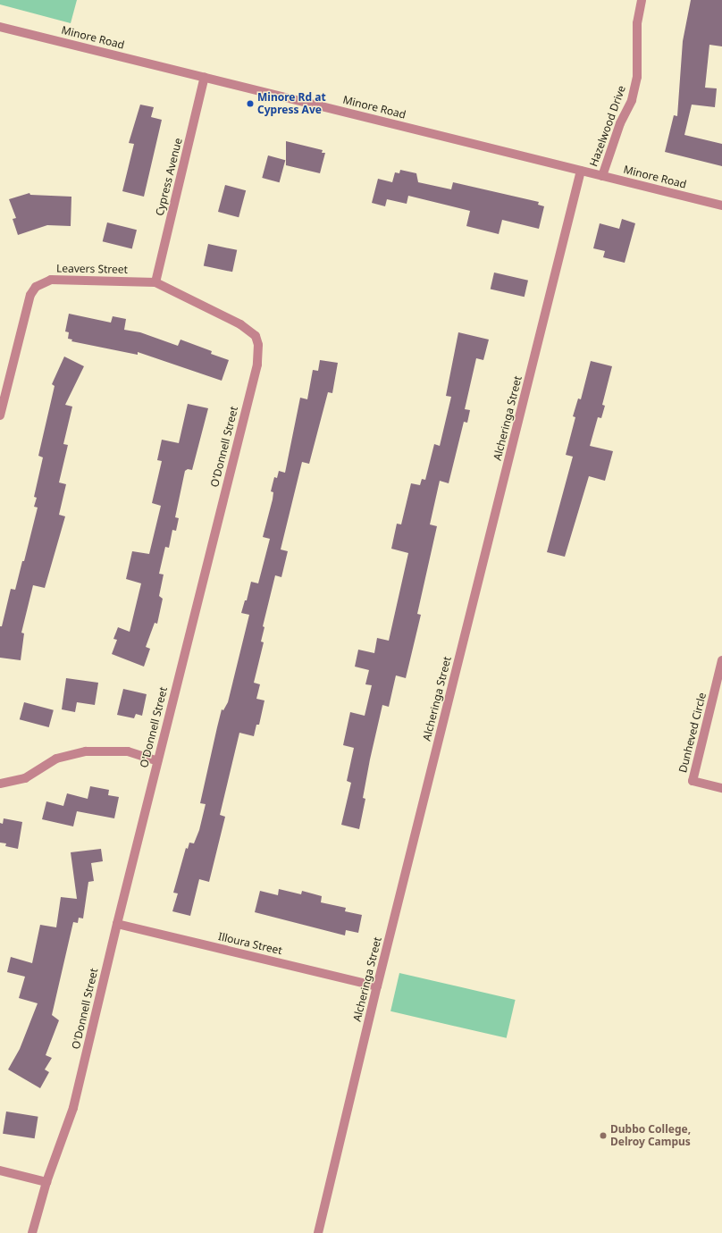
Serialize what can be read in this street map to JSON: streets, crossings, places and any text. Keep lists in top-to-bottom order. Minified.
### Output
{"streets":{"street":["Minore Road","Hazelwood Drive","Cypress Avenue","Leavers Street","Alcheringa Street","O'Donnell Street","Dunheved Circle","Illoura Street"]},"crossings":[["Minore Road","Hazelwood Drive"],["Minore Road","Cypress Avenue"],["Minore Road","Alcheringa Street"],["Cypress Avenue","Leavers Street"],["Cypress Avenue","O'Donnell Street"],["Leavers Street","O'Donnell Street"],["Alcheringa Street","Illoura Street"],["O'Donnell Street","Illoura Street"]],"places":["Minore Rd at Cypress Ave","Dubbo College, Delroy Campus"]}
